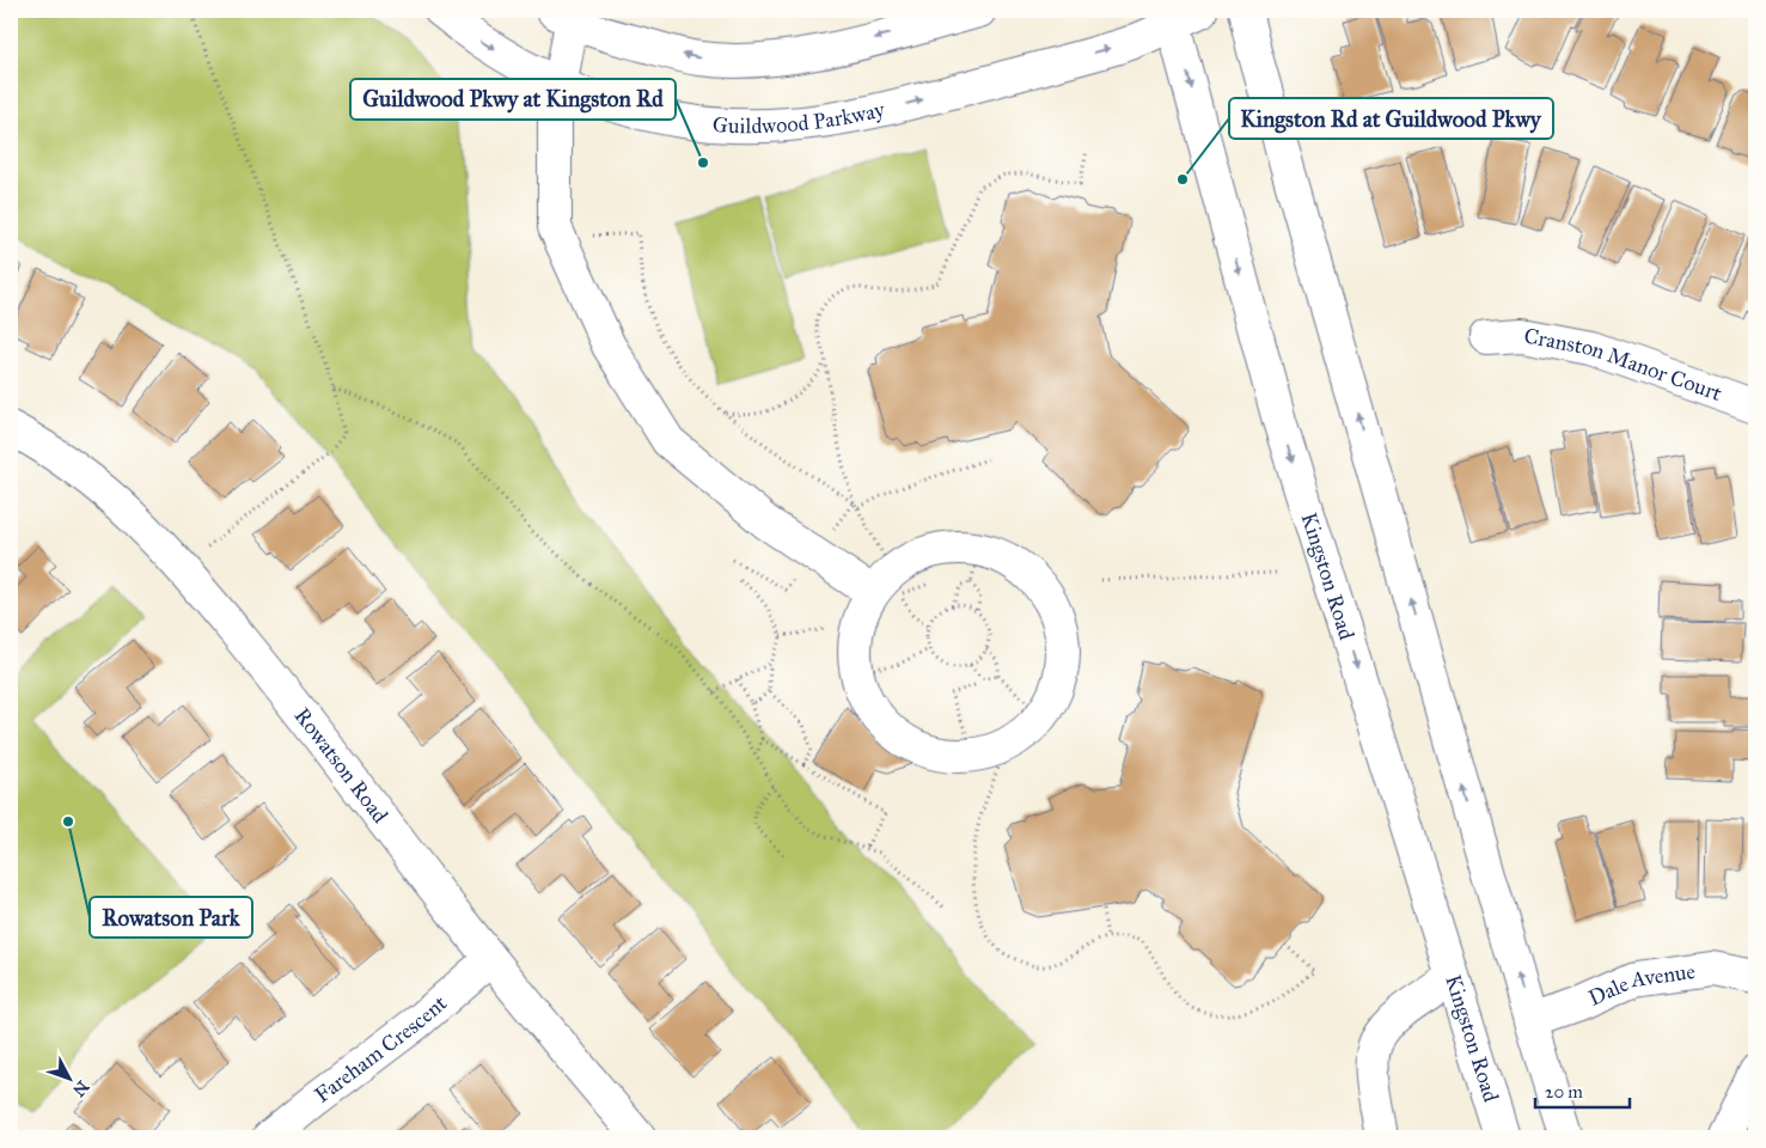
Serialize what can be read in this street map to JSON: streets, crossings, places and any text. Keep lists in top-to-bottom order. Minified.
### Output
{"streets":{"street":["Guildwood Parkway","Cranston Manor Court","Kingston Road","Rowatson Road","Dale Avenue","Fareham Crescent"]},"crossings":[["Guildwood Parkway","Kingston Road"],["Rowatson Road","Fareham Crescent"]],"places":["Guildwood Pkwy at Kingston Rd","Kingston Rd at Guildwood Pkwy","Rowatson Park"],"scale_bar":"20 m","north":"bottom right"}
